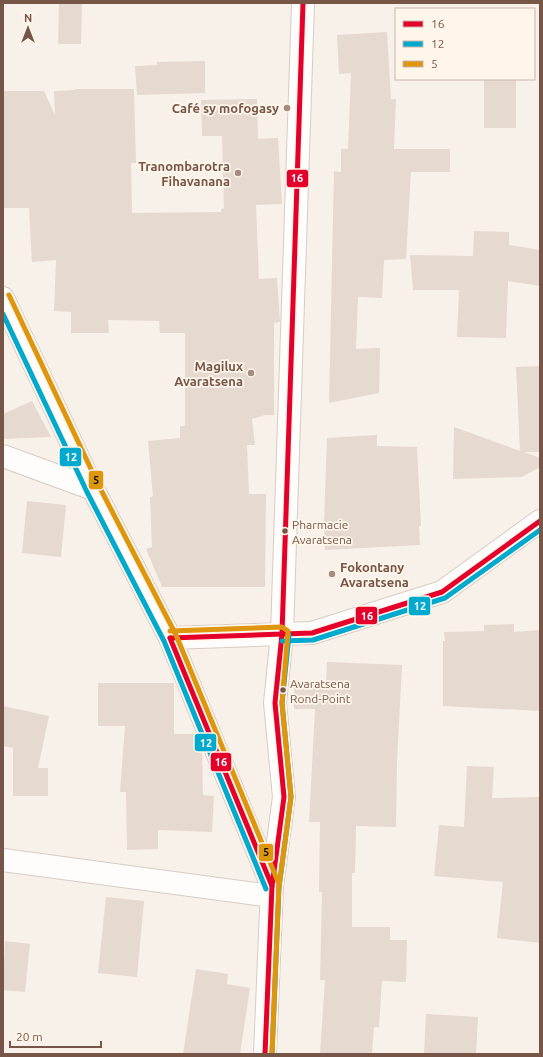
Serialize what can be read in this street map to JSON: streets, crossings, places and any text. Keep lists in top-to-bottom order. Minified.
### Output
{"places":["Café sy mofogasy","Tranombarotra Fihavanana","Magilux Avaratsena","Pharmacie Avaratsena","Fokontany Avaratsena","Avaratsena Rond-Point"],"lines":["transit line 16","transit line 5","transit line 12"],"legend":["16","12","5"],"scale_bar":"20 m","north":"top"}
